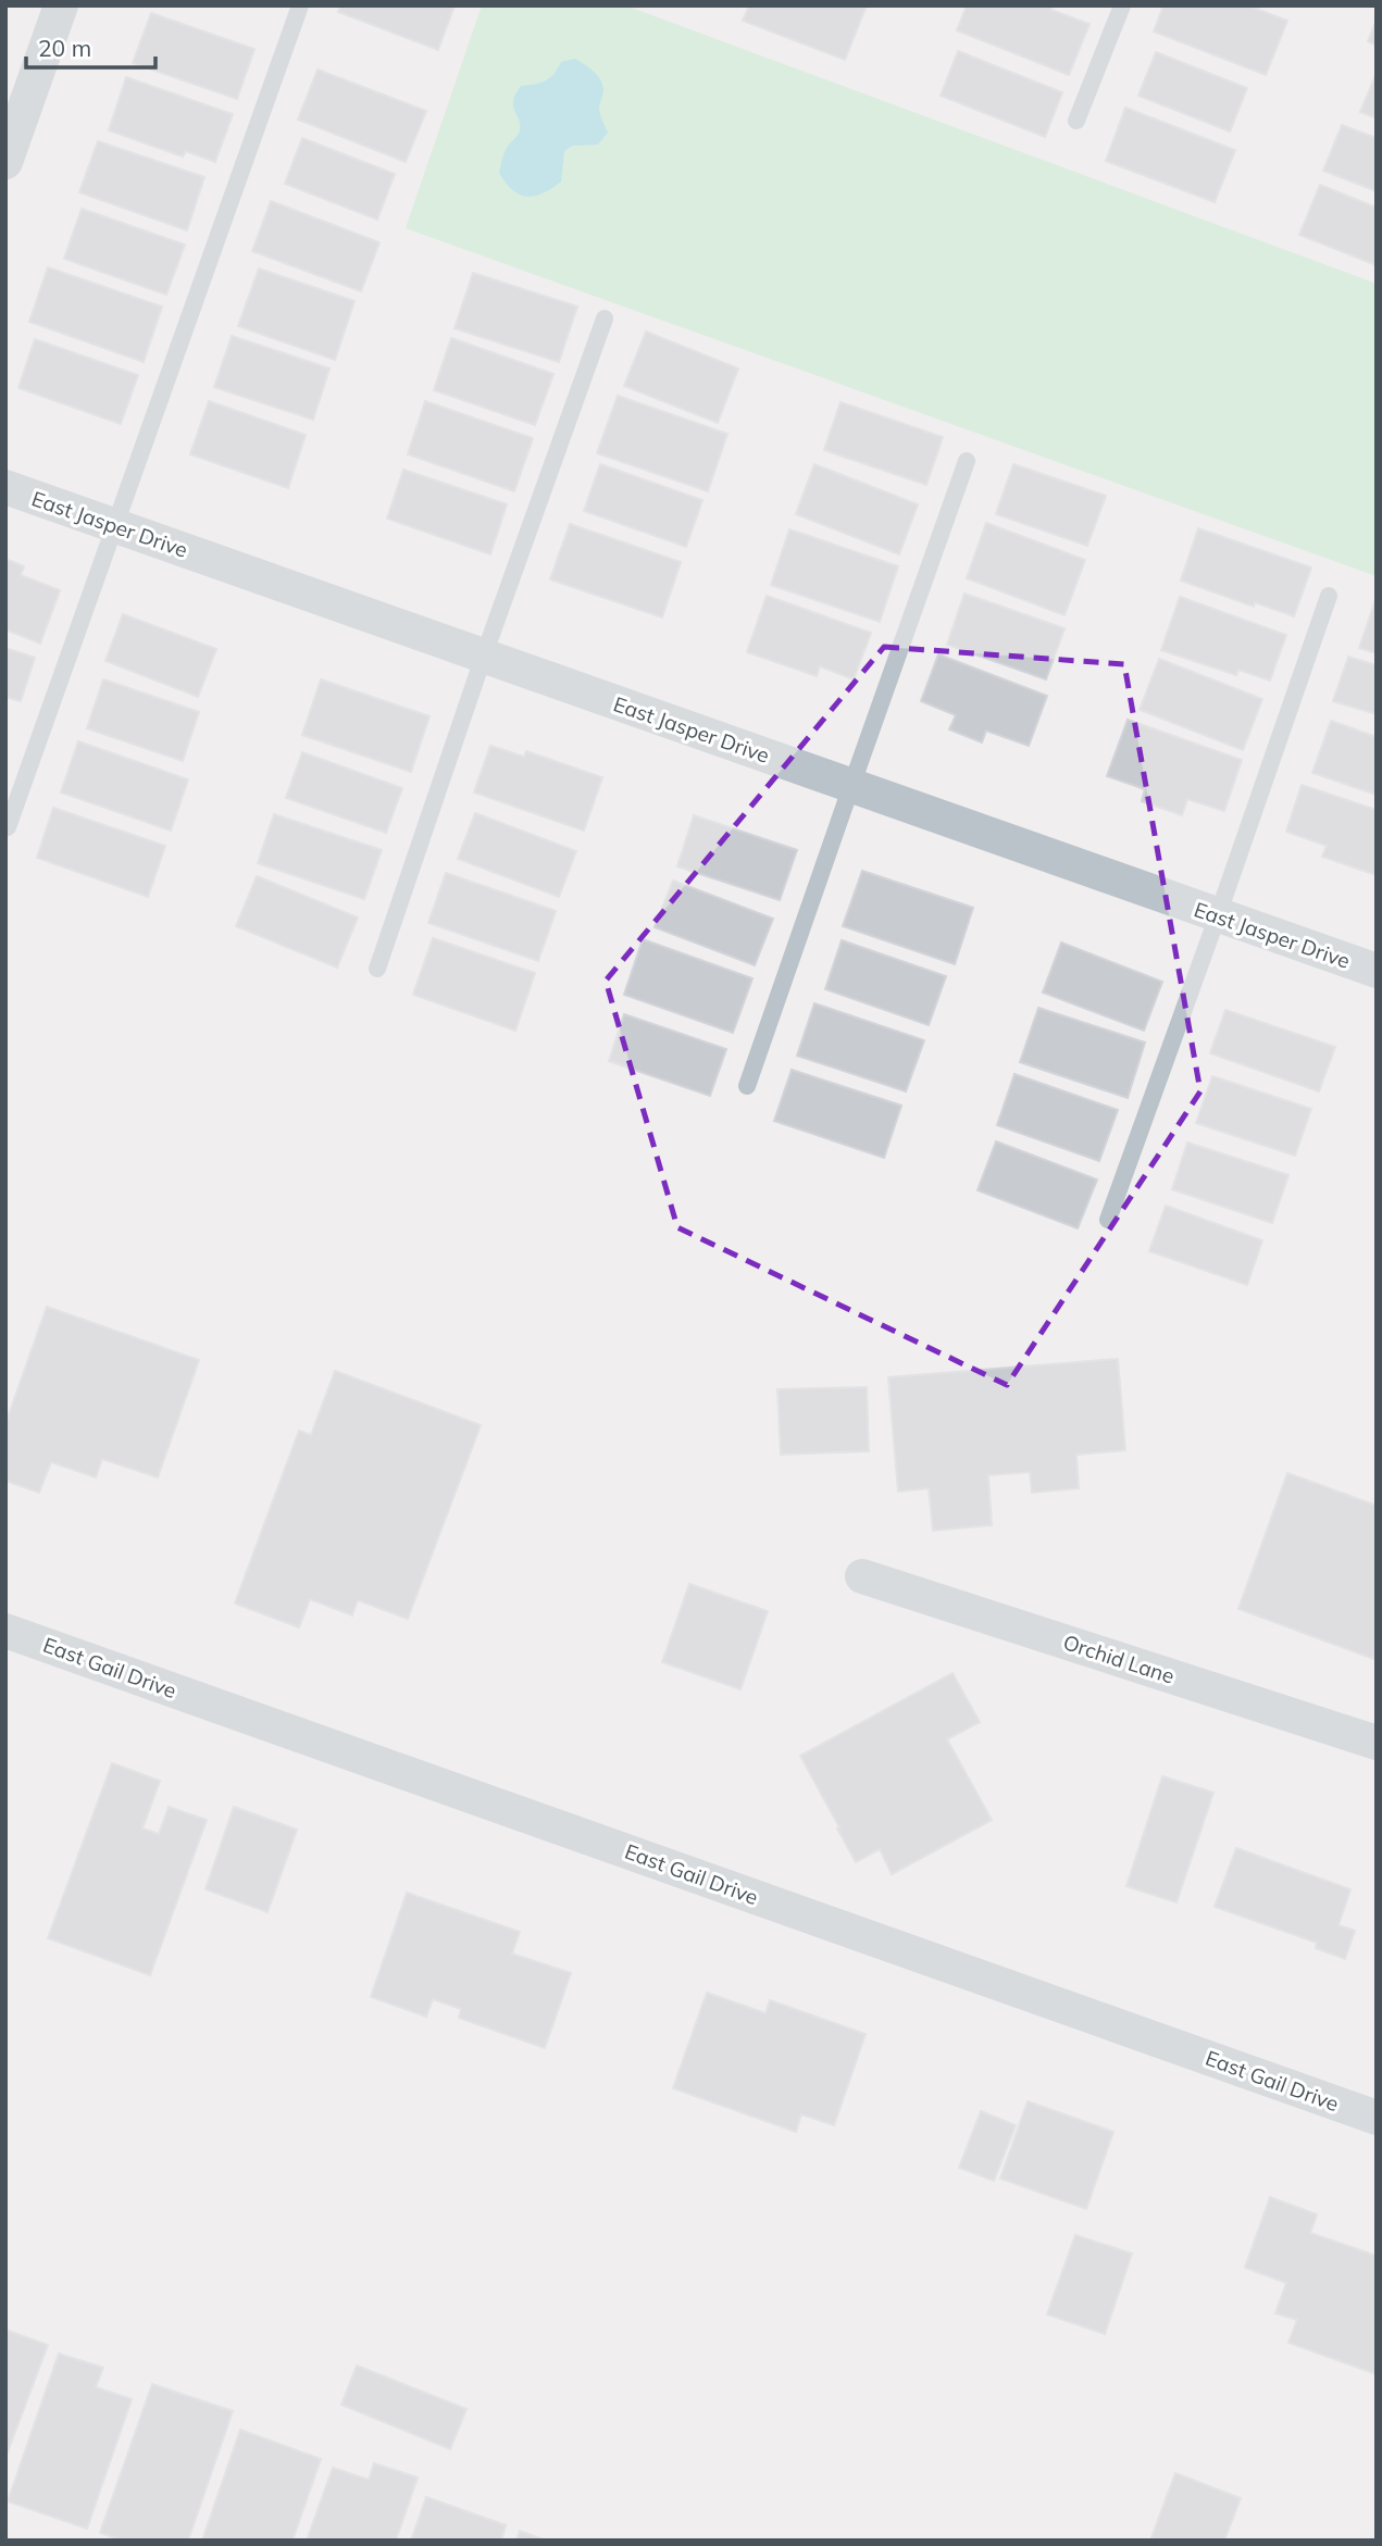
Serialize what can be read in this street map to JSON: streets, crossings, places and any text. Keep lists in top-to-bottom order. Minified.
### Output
{"streets":{"street":["East Jasper Drive","Orchid Lane","East Gail Drive"]},"scale_bar":"20 m"}
